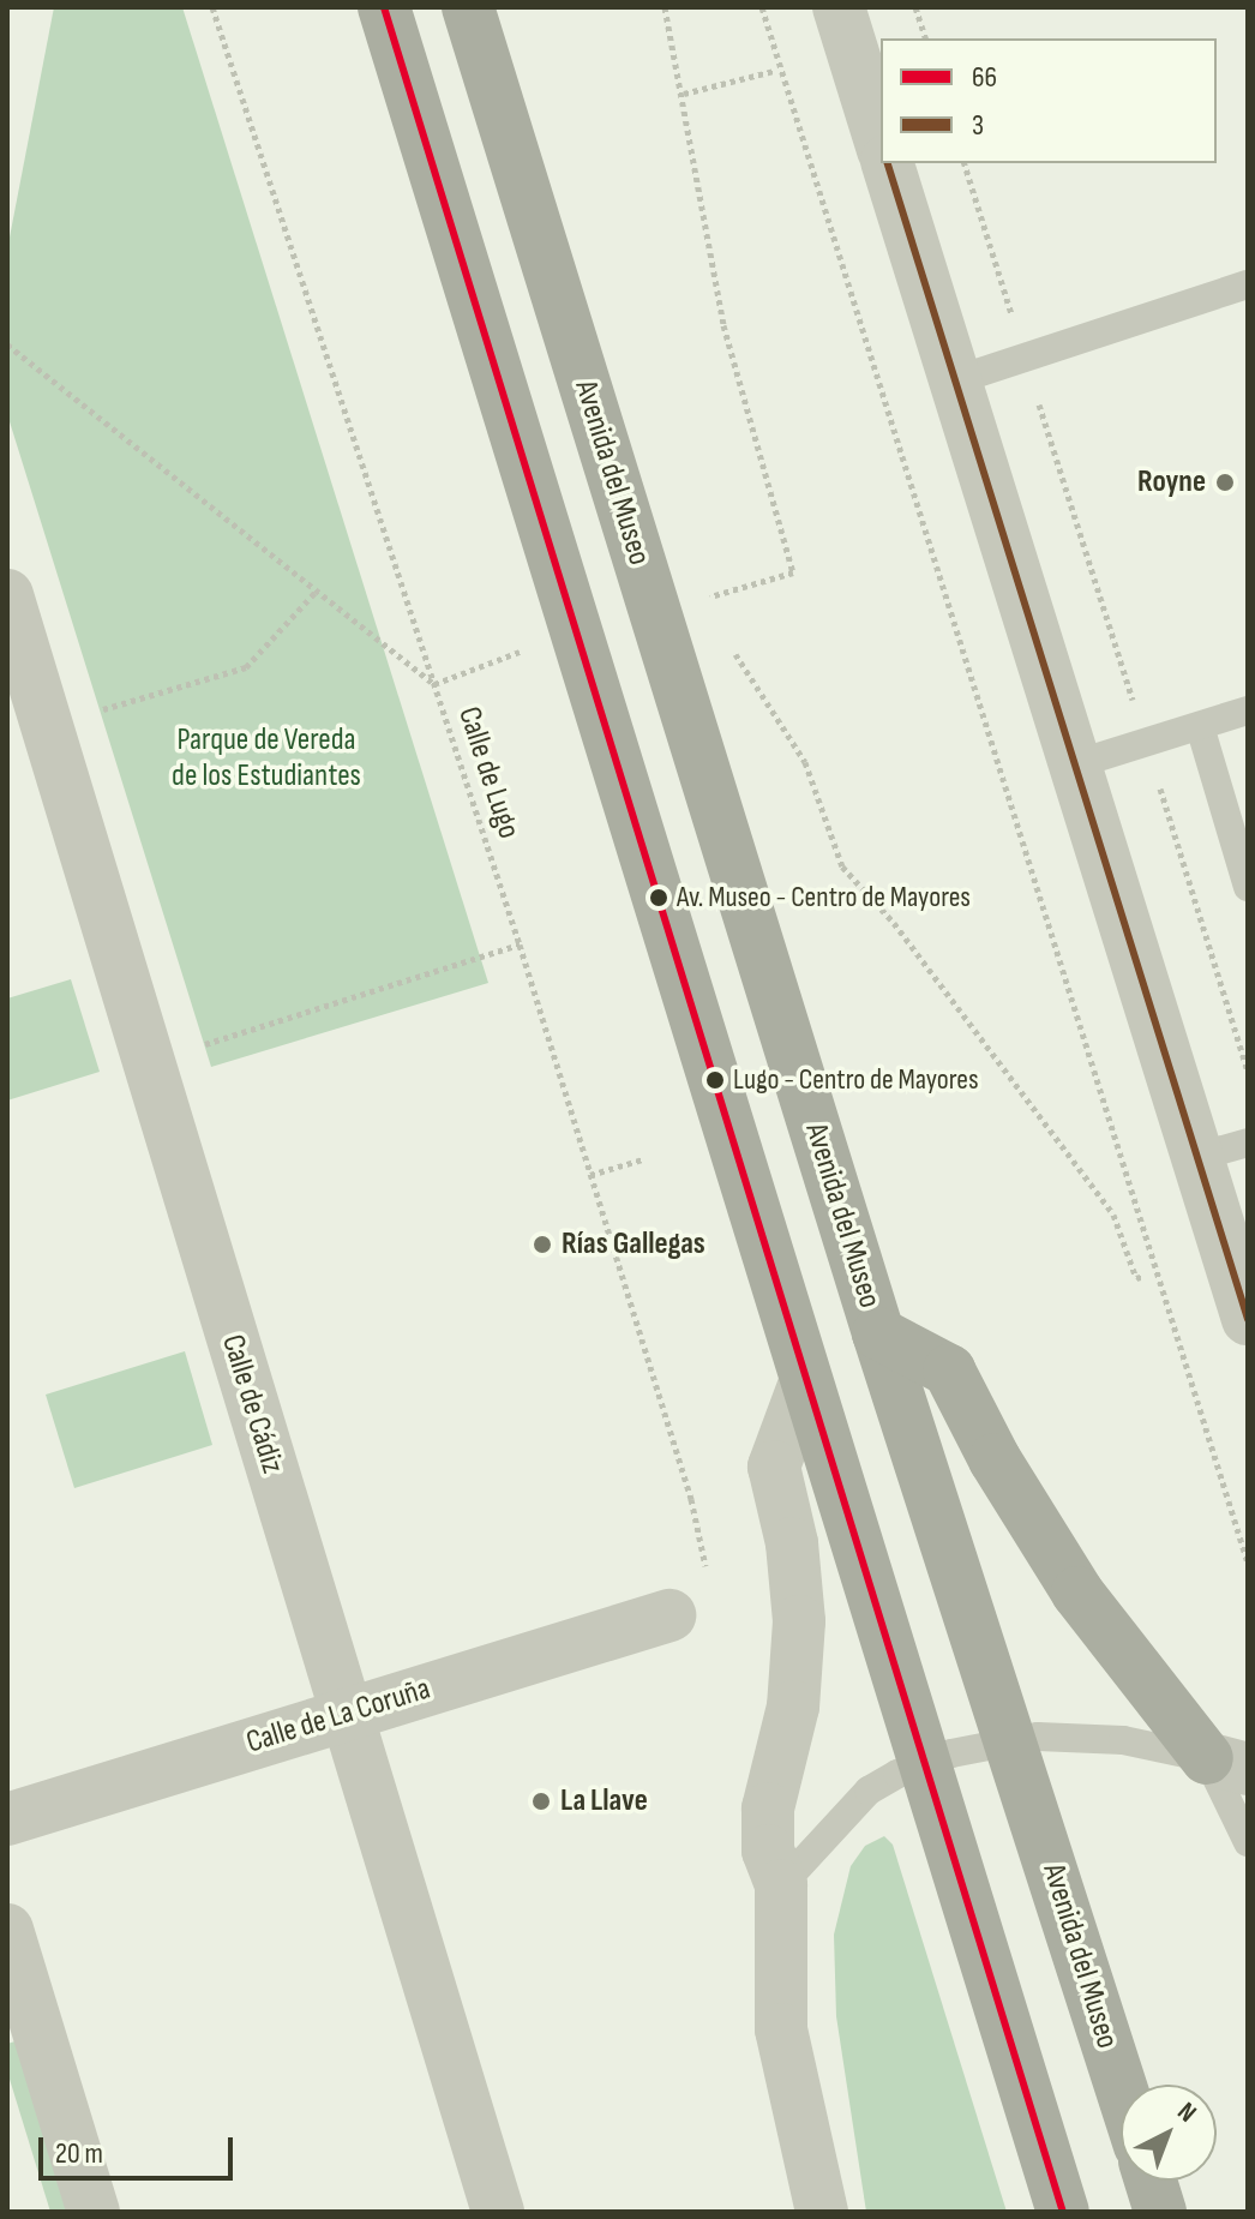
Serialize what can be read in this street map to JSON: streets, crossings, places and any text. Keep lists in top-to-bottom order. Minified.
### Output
{"streets":{"highway":["Avenida del Museo"],"street":["Calle de Cádiz","Calle de La Coruña"],"path":["Calle de Lugo"]},"crossings":[["Calle de Cádiz","Calle de La Coruña"]],"parks":["Parque de Vereda de los Estudiantes"],"places":["Royne","Av. Museo - Centro de Mayores","Lugo - Centro de Mayores","Rías Gallegas","La Llave"],"lines":["transit line 66","transit line 3"],"legend":["66","3"],"scale_bar":"20 m","north":"top right"}
